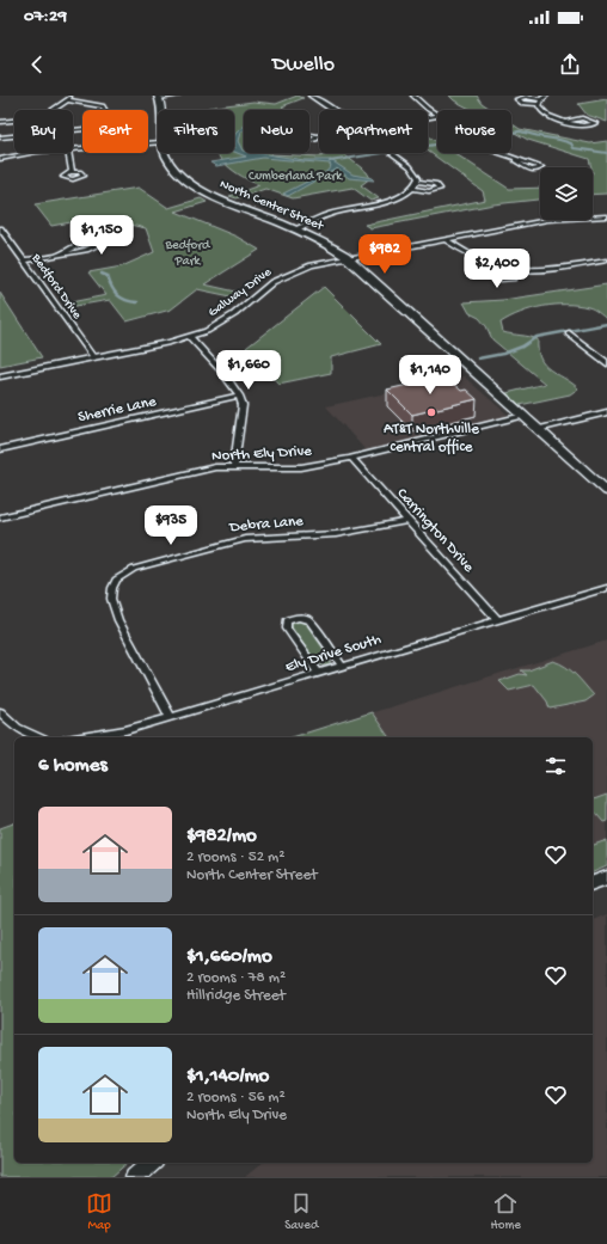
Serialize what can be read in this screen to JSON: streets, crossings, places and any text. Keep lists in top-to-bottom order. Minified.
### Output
{"streets":{"street":["North Center Street","Bedford Drive","Galway Drive","Sherrie Lane","North Ely Drive","Debra Lane","Carrington Drive","Ely Drive South"]},"crossings":[["North Center Street","Galway Drive"],["North Center Street","North Ely Drive"],["Bedford Drive","Galway Drive"],["North Ely Drive","Carrington Drive"],["Debra Lane","Carrington Drive"],["Debra Lane","Ely Drive South"],["Carrington Drive","Ely Drive South"]],"parks":["Cumberland Park","Bedford Park"],"places":["AT&T Northville central office"],"page":{"status":"07:29","header":"Dwello","chip":["Buy","Rent","Filters","New","Apartment","House"],"price":["$1,150","$982","$2,400","$1,660","$1,140","$935"],"heading":"6 homes","list":[{"name":"$982/mo","note":"2 rooms · 52 m² · North Center Street"},{"name":"$1,660/mo","note":"2 rooms · 78 m² · Hillridge Street"},{"name":"$1,140/mo","note":"2 rooms · 56 m² · North Ely Drive"}],"tabs":["Map","Saved","Home"]}}
